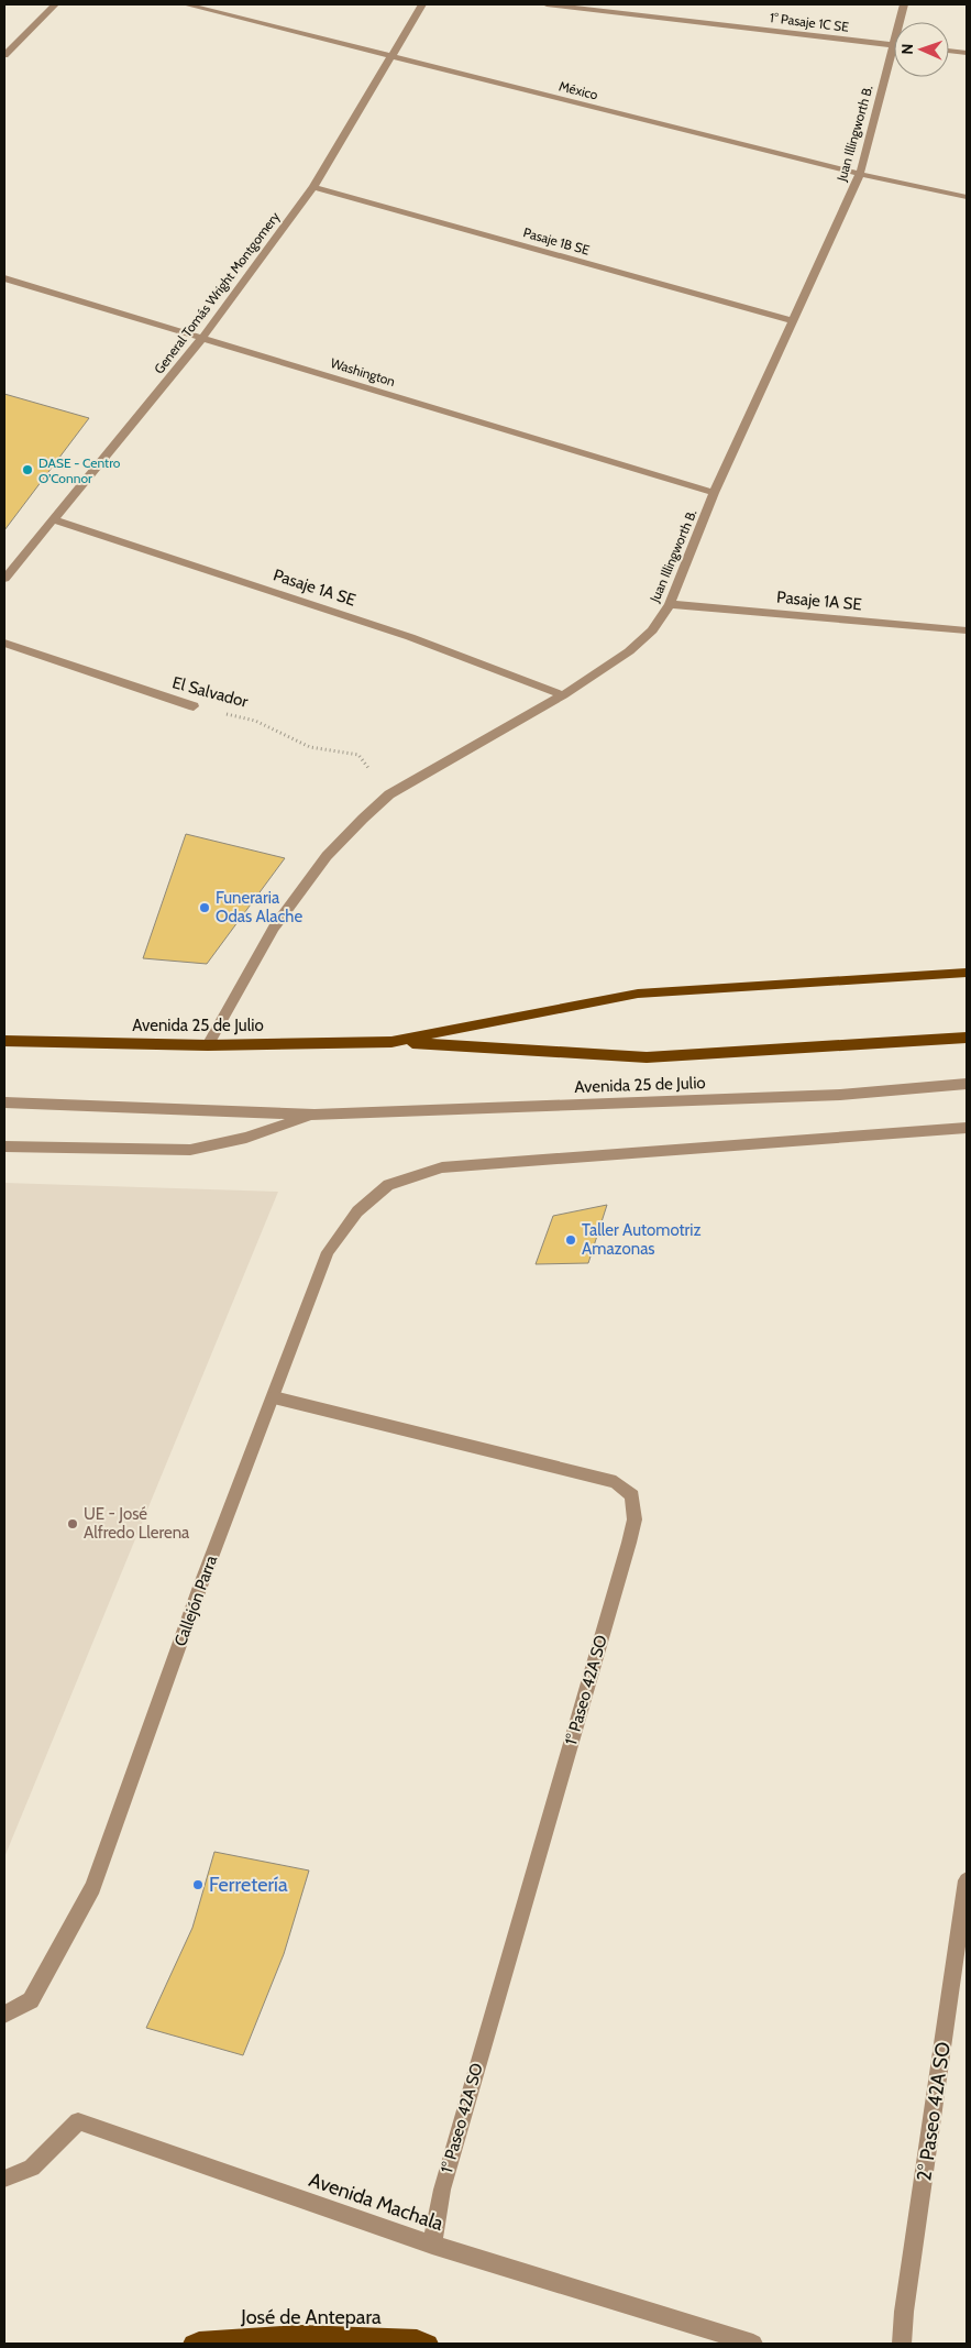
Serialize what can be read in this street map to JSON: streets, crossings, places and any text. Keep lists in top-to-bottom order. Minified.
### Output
{"streets":{"main road":["Avenida 25 de Julio","José de Antepara"],"street":["1° Pasaje 1C SE","México","Juan Illingworth B.","Pasaje 1B SE","General Tomás Wright Montgomery","Washington","Pasaje 1A SE","El Salvador","Callejón Parra","1° Paseo 42A SO","2° Paseo 42A SO","Avenida Machala"]},"crossings":[["1° Pasaje 1C SE","Juan Illingworth B."],["México","Juan Illingworth B."],["México","General Tomás Wright Montgomery"],["Juan Illingworth B.","Pasaje 1B SE"],["Juan Illingworth B.","Washington"],["Juan Illingworth B.","Pasaje 1A SE"],["Juan Illingworth B.","El Salvador"],["Juan Illingworth B.","Avenida 25 de Julio"],["Pasaje 1B SE","General Tomás Wright Montgomery"],["General Tomás Wright Montgomery","Washington"],["General Tomás Wright Montgomery","Pasaje 1A SE"],["Callejón Parra","1° Paseo 42A SO"],["1° Paseo 42A SO","Avenida Machala"]],"places":["DASE - Centro O’Connor","Funeraria Odas Alache","Taller Automotriz Amazonas","UE - José Alfredo Llerena","Ferretería"],"north":"left"}
